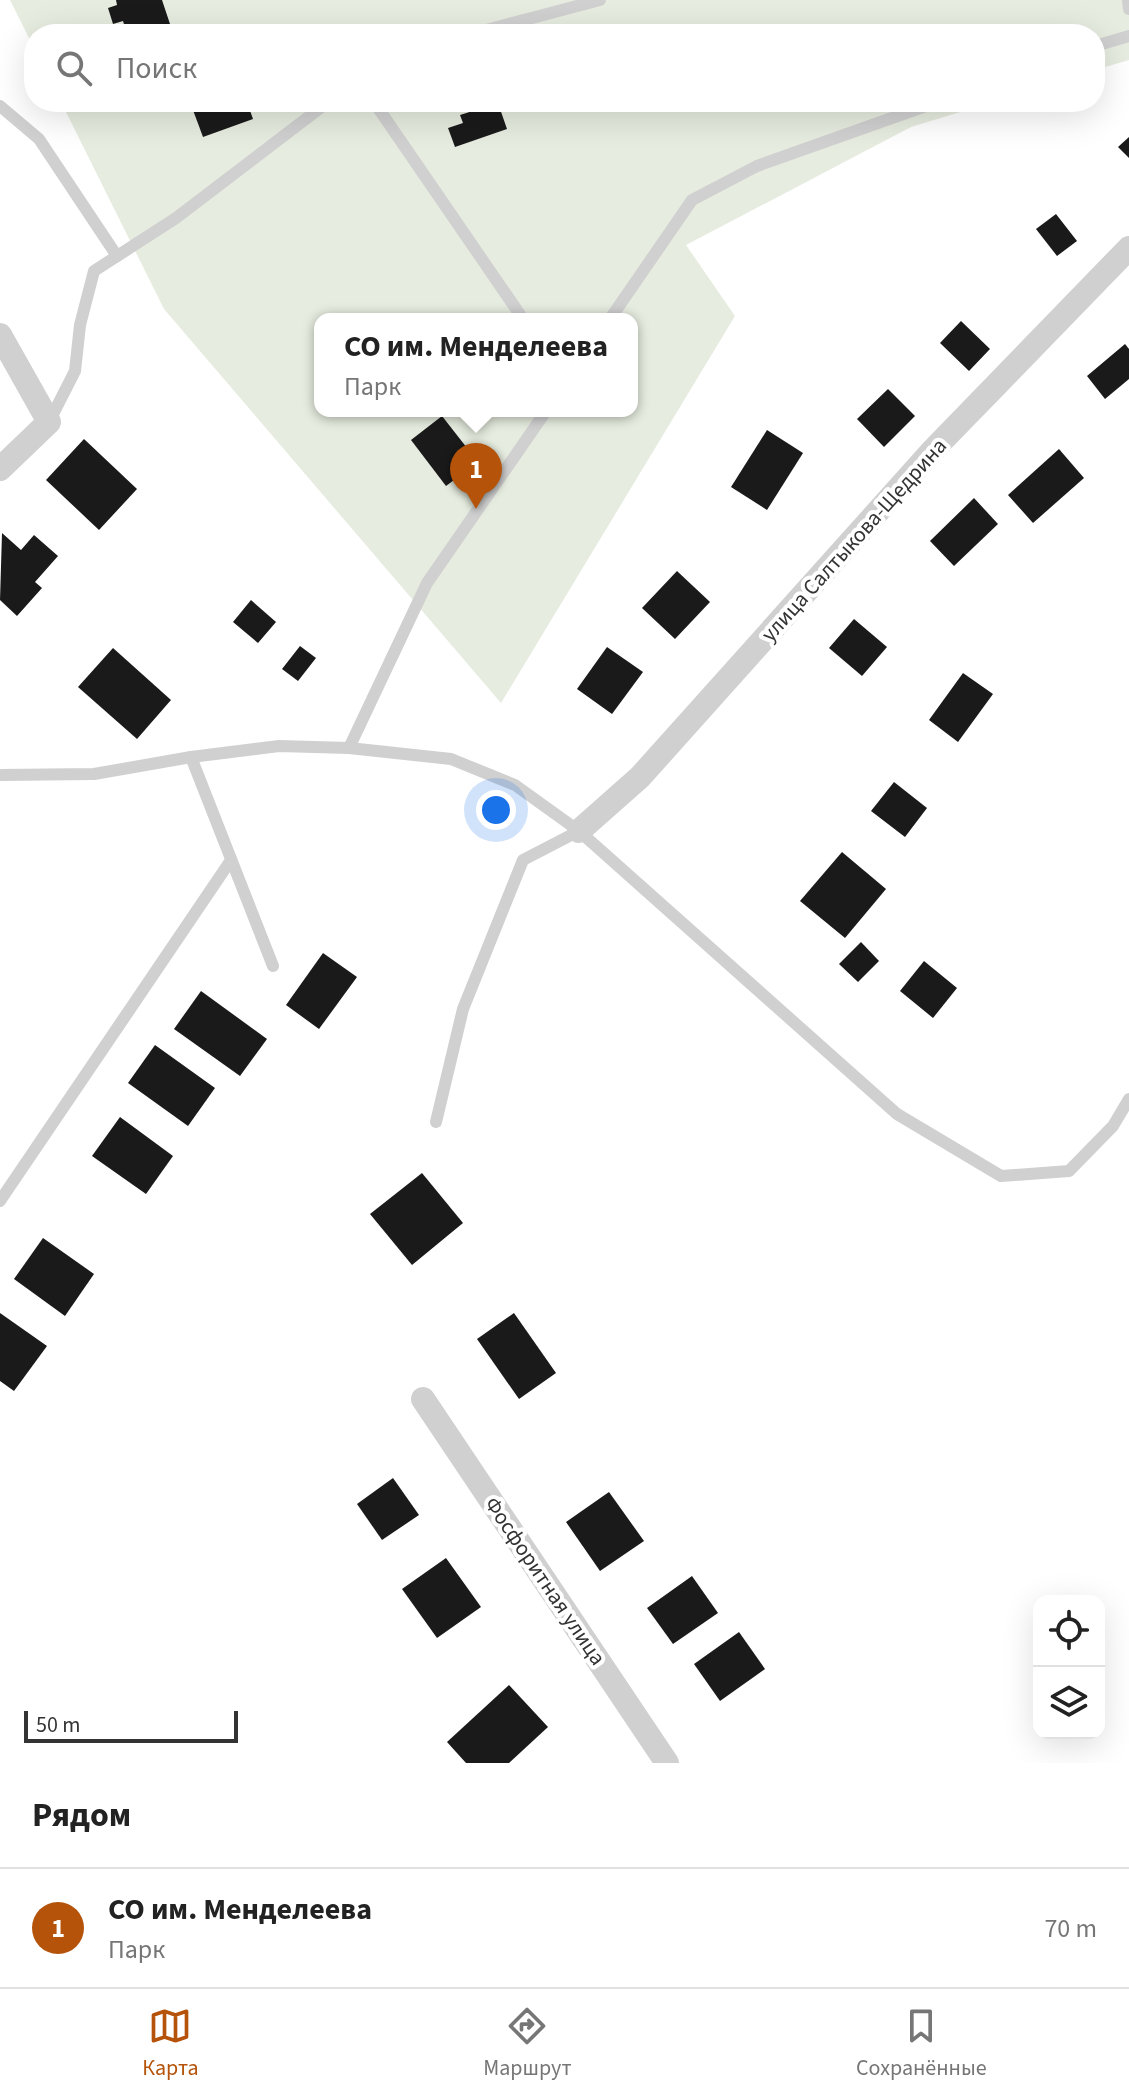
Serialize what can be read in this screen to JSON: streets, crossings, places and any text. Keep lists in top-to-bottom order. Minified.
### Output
{"streets":{"street":["улица Салтыкова-Щедрина","Фосфоритная улица"]},"scale_bar":"50 m","page":{"search":"Поиск","popup":["СО им. Менделеева","Парк"],"pins":"1","scale":"50 m","heading":"Рядом","list":[{"mark":"1","name":"СО им. Менделеева","note":"Парк","value":"70 m"}],"nav":["Карта","Маршрут","Сохранённые"]}}
